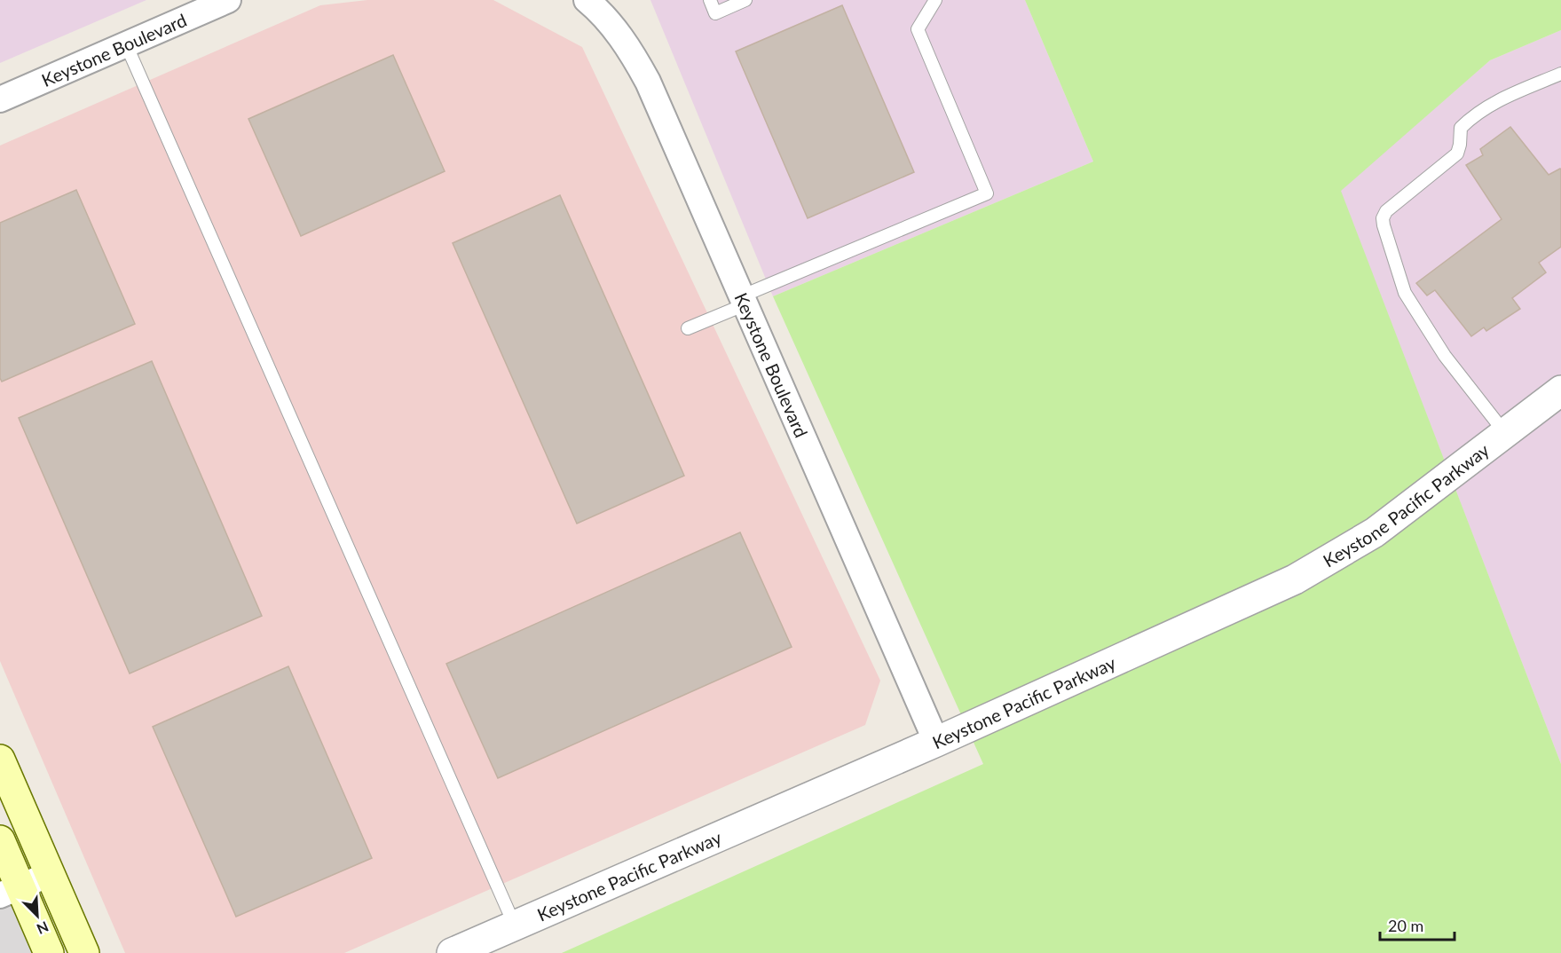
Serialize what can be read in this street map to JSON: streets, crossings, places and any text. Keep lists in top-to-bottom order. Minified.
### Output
{"streets":{"street":["Keystone Boulevard","Keystone Pacific Parkway"]},"crossings":[["Keystone Boulevard","Keystone Pacific Parkway"]],"scale_bar":"20 m","north":"bottom right"}
